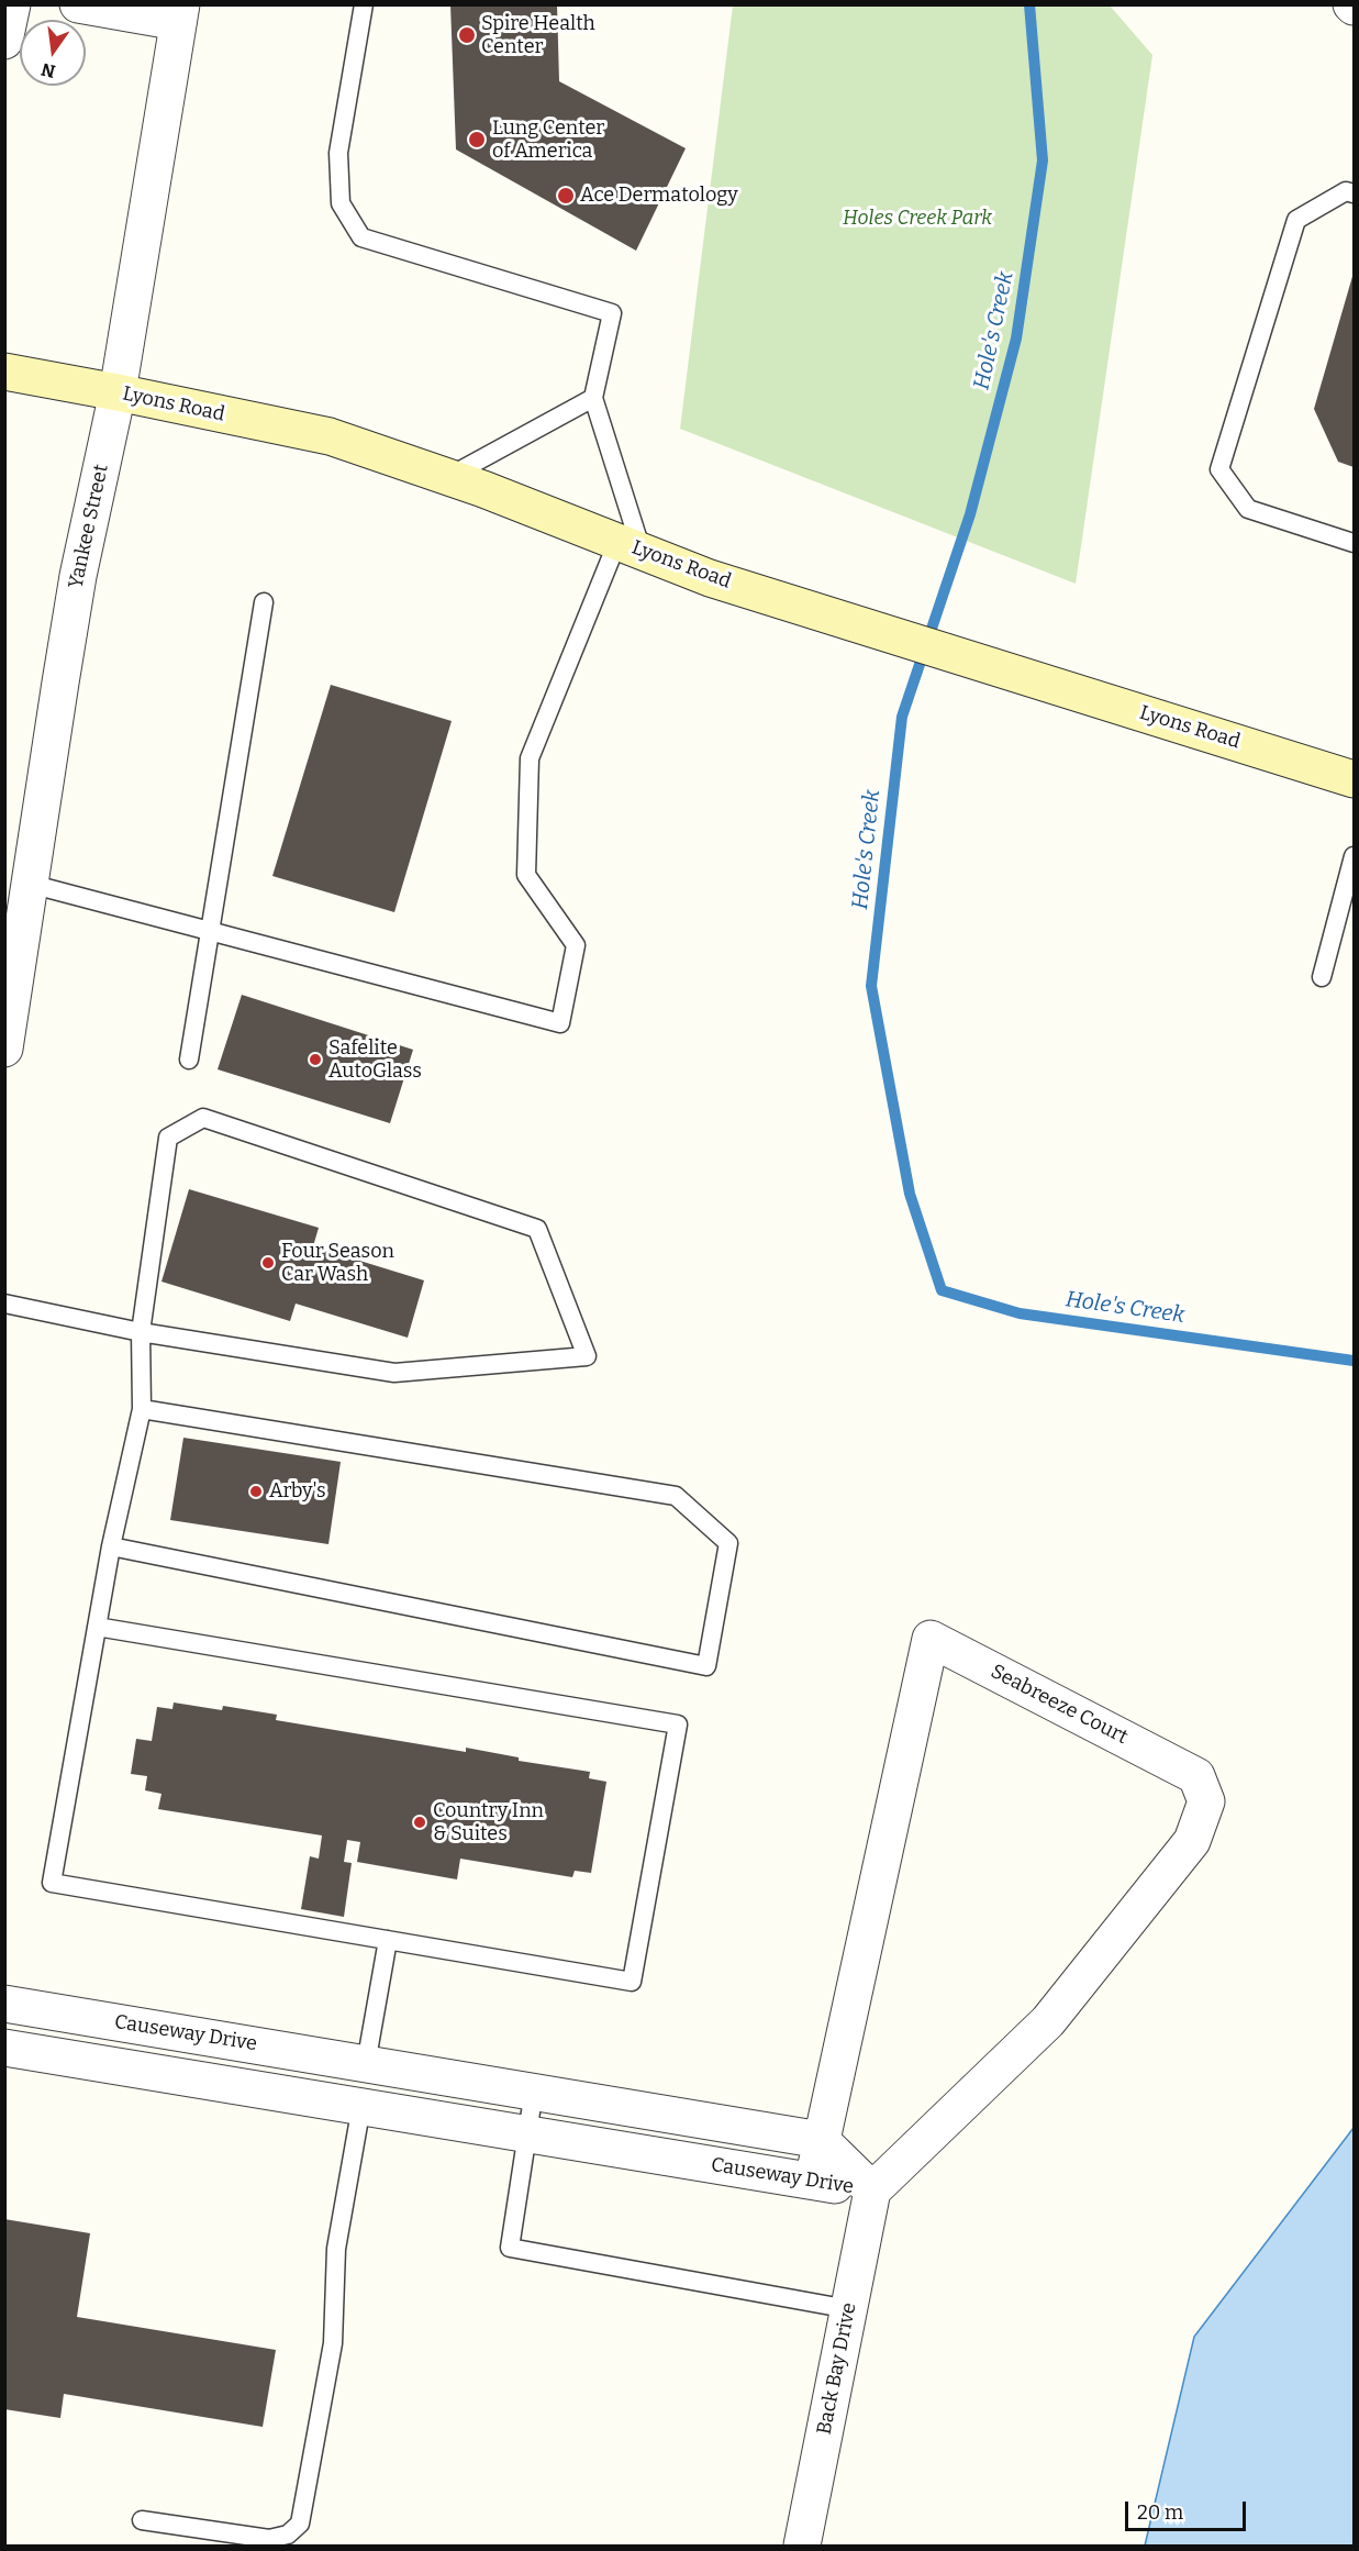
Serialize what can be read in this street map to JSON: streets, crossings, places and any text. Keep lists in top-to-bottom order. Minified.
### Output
{"streets":{"main road":["Lyons Road"],"street":["Yankee Street","Seabreeze Court","Causeway Drive","Back Bay Drive"]},"crossings":[["Lyons Road","Yankee Street"],["Seabreeze Court","Causeway Drive"],["Seabreeze Court","Back Bay Drive"],["Causeway Drive","Back Bay Drive"]],"water":["Hole's Creek"],"parks":["Holes Creek Park"],"places":["Spire Health Center","Lung Center of America","Ace Dermatology","Safelite AutoGlass","Four Season Car Wash","Arby's","Country Inn & Suites"],"scale_bar":"20 m","north":"bottom"}
